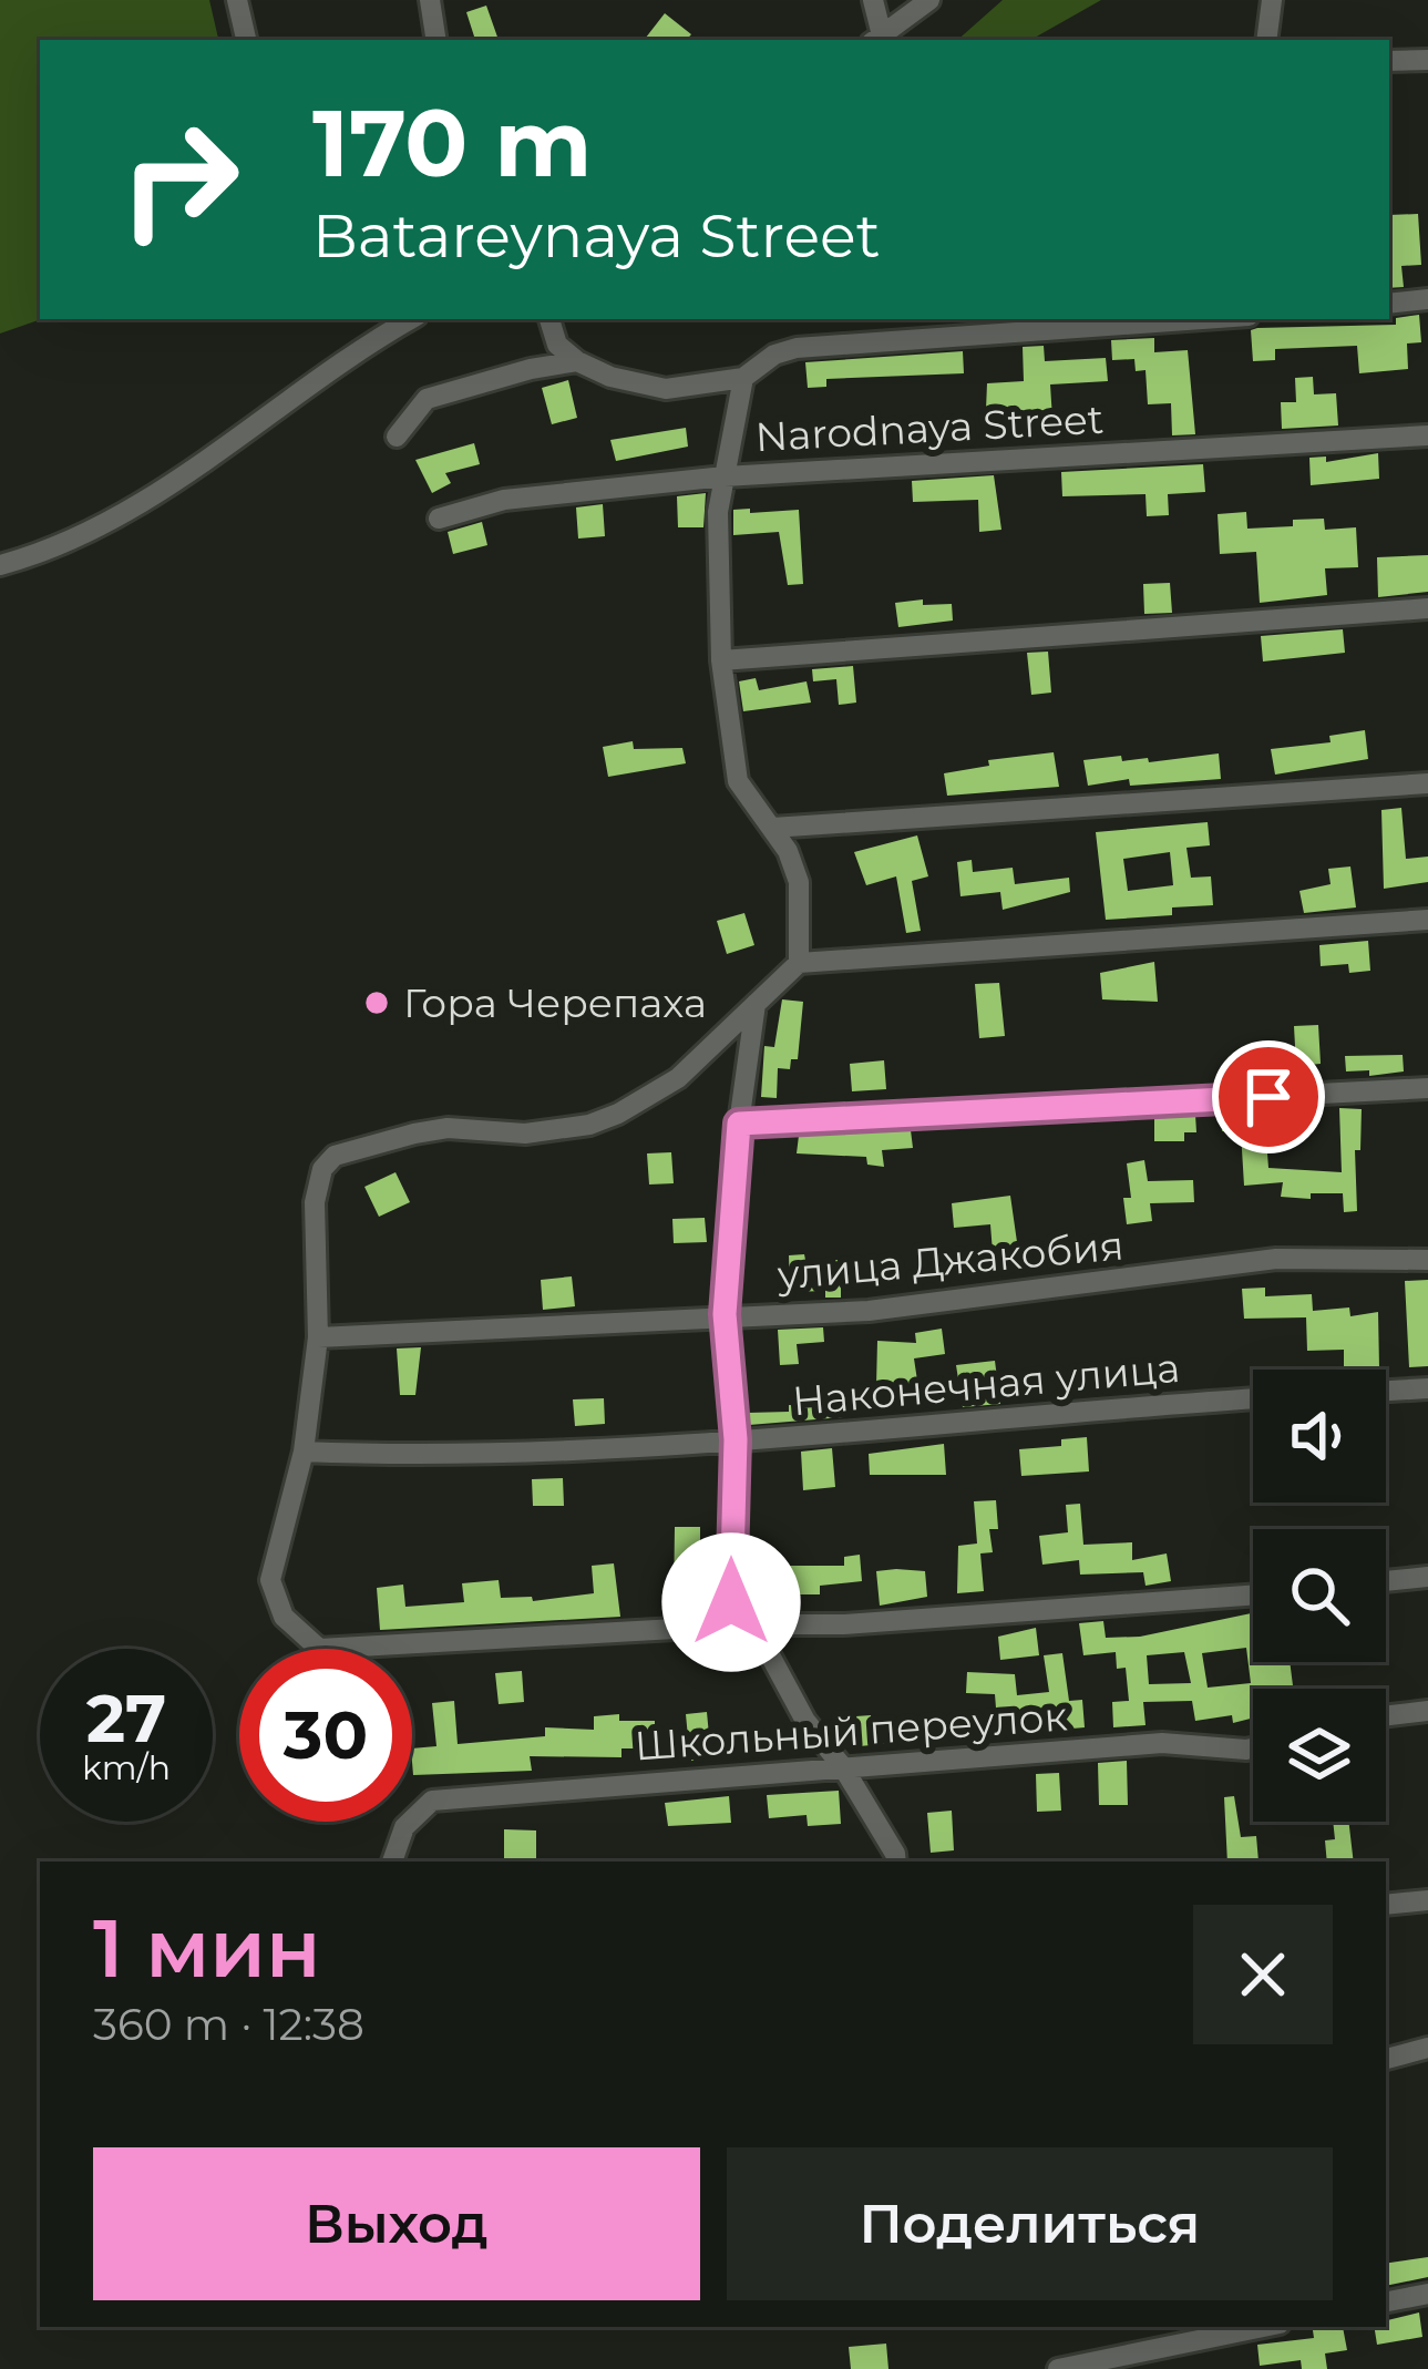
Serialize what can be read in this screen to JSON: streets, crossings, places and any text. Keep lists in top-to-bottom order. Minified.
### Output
{"streets":{"street":["Narodnaya Street","улица Джакобия","Наконечная улица","Школьный переулок"]},"places":["Гора Черепаха"],"page":{"turn":["170 m","Batareynaya Street"],"speed":"27 km/h","limit":"30","heading":["1 мин","360 m · 12:38"],"buttons":["Выход","Поделиться"]}}
